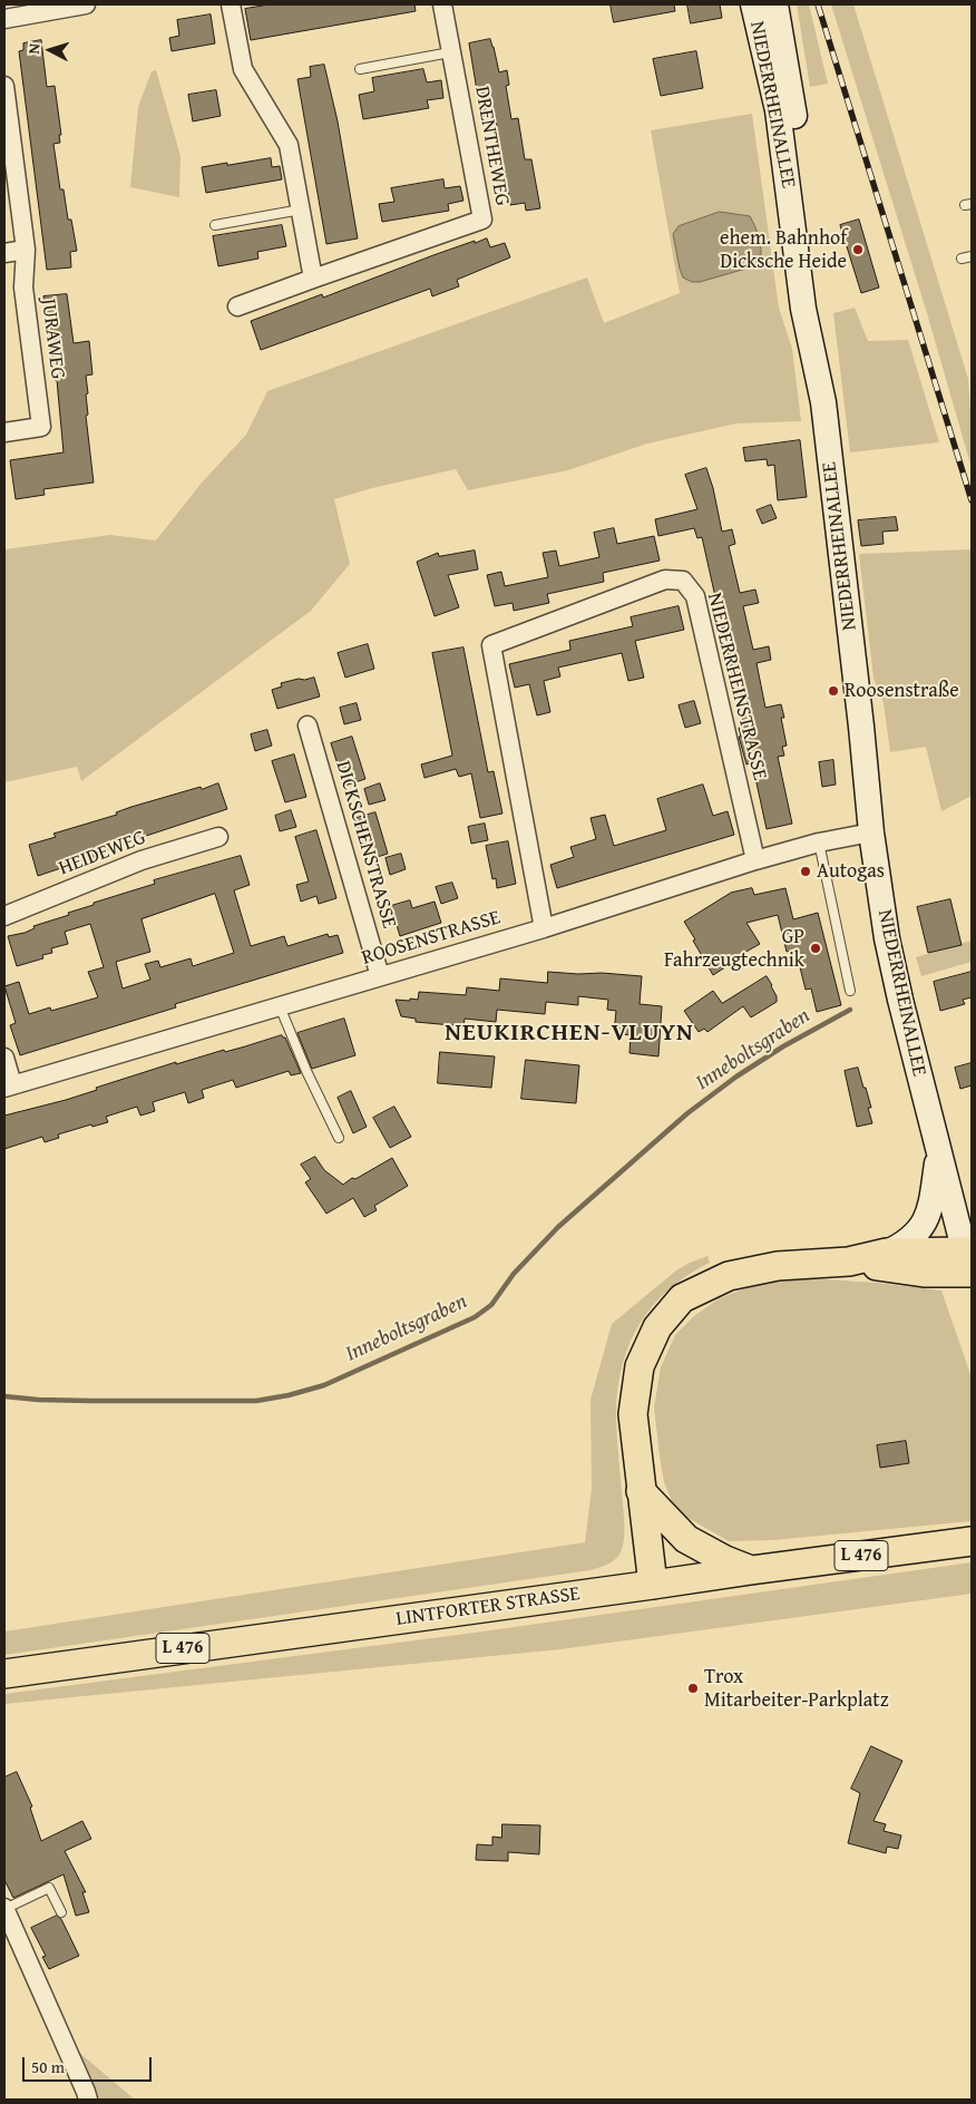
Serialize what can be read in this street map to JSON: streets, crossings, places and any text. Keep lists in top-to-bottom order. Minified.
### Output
{"streets":{"main road":["NIEDERRHEINALLEE","L 476","LINTFORTER STRASSE"],"street":["DRENTHEWEG","JURAWEG","NIEDERRHEINSTRASSE","DICKSCHENSTRASSE","HEIDEWEG","ROOSENSTRASSE"]},"crossings":[["NIEDERRHEINALLEE","ROOSENSTRASSE"],["NIEDERRHEINSTRASSE","ROOSENSTRASSE"],["DICKSCHENSTRASSE","ROOSENSTRASSE"]],"districts":["NEUKIRCHEN-VLUYN"],"water":["Inneboltsgraben"],"places":["ehem. Bahnhof Dicksche Heide","Roosenstraße","Autogas","GP Fahrzeugtechnik","Trox Mitarbeiter-Parkplatz"],"scale_bar":"50 m","north":"left"}
